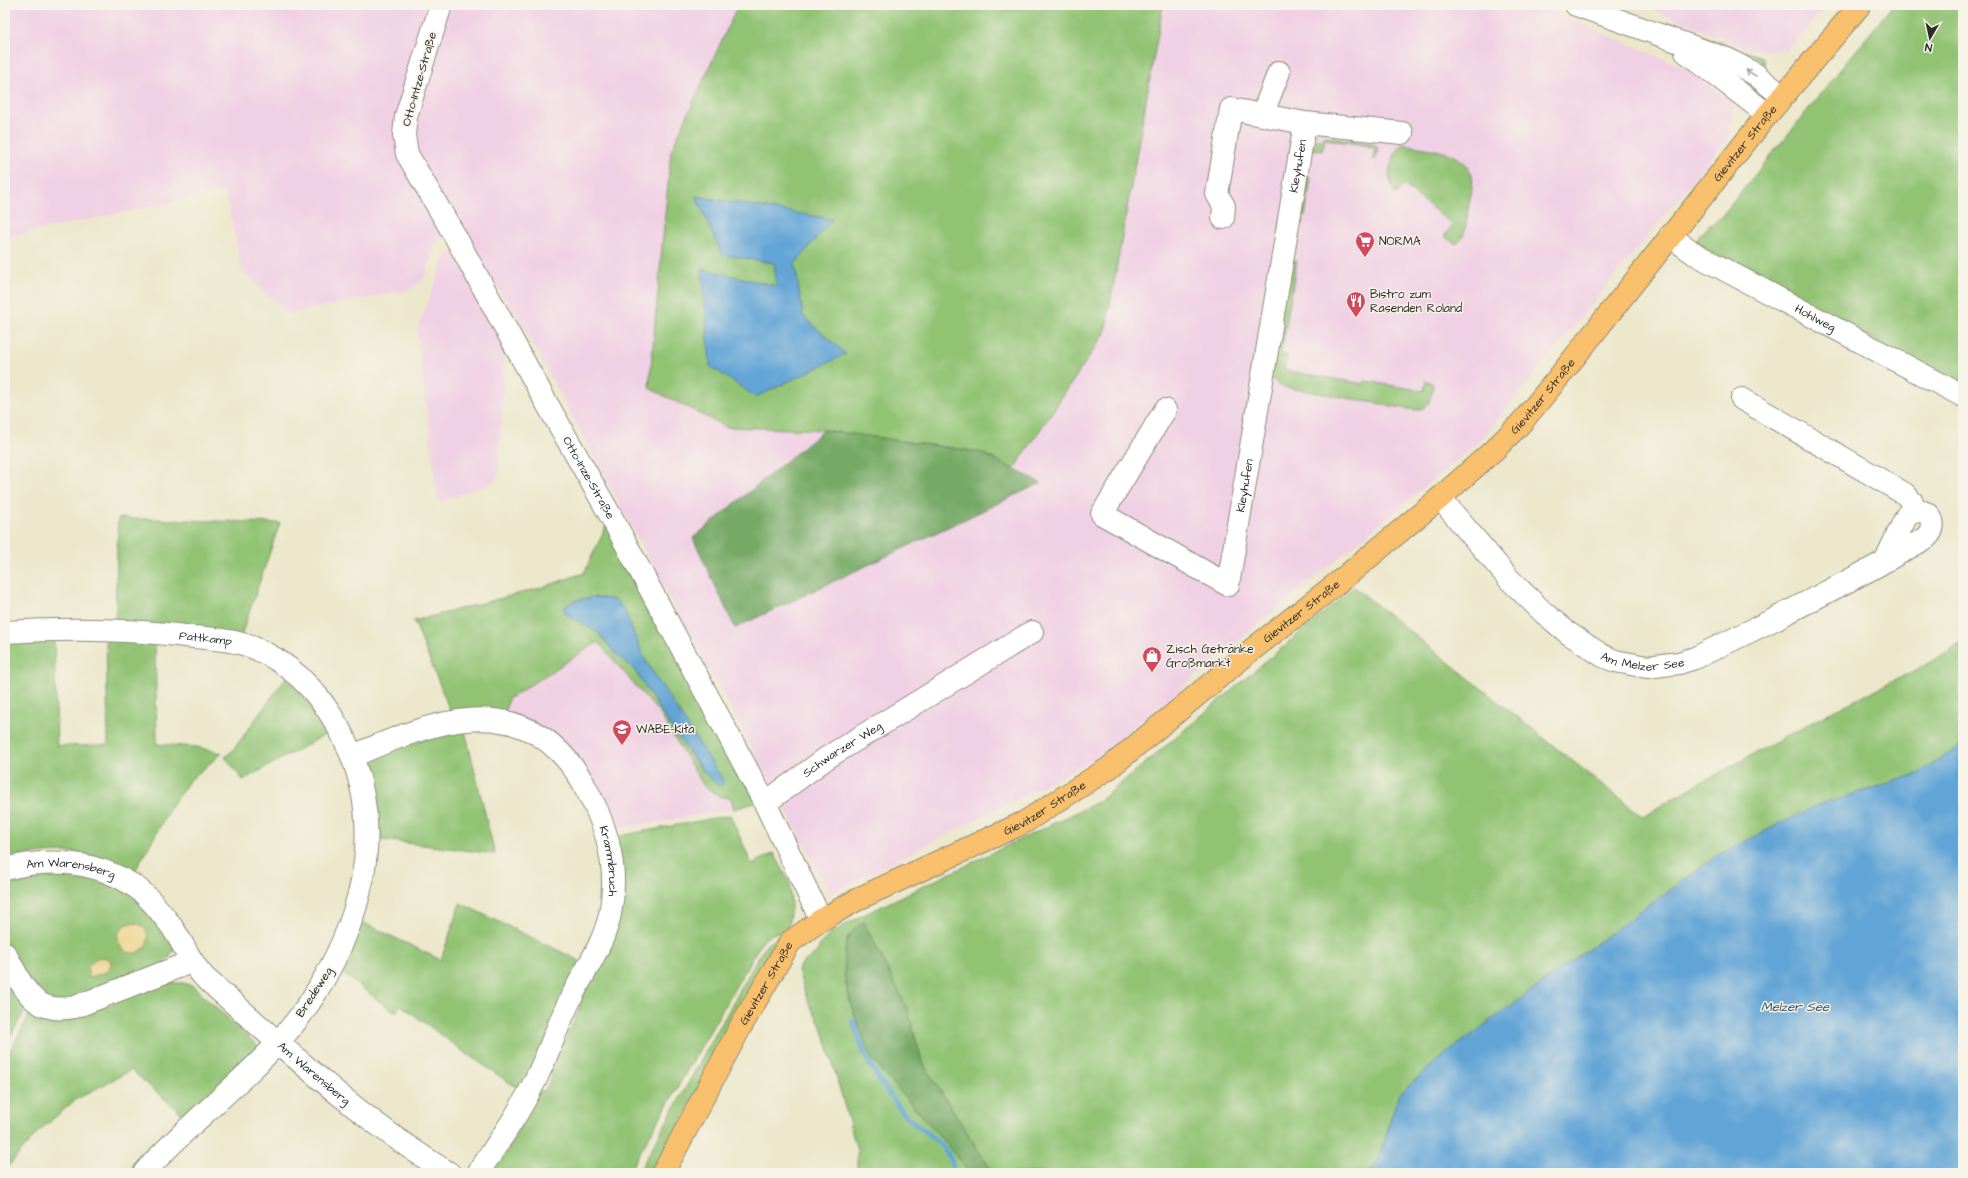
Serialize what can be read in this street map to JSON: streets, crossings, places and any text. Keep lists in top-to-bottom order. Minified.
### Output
{"streets":{"main road":["Gievitzer Straße"],"street":["Otto-Intze-Straße","Kleyhufen","Hohlweg","Otto-Inze-Straße","Pattkamp","Am Melzer See","Schwarzer Weg","Krammbruch","Am Warensberg","Bredeweg"]},"crossings":[["Otto-Intze-Straße","Otto-Inze-Straße"],["Gievitzer Straße","Hohlweg"],["Gievitzer Straße","Am Melzer See"],["Otto-Inze-Straße","Schwarzer Weg"],["Pattkamp","Krammbruch"],["Pattkamp","Bredeweg"],["Krammbruch","Bredeweg"],["Am Warensberg","Bredeweg"]],"water":["Melzer See"],"places":{"supermarket":["NORMA"],"restaurant":["Bistro zum Rasenden Roland"],"shop":["Zisch Getränke Großmarkt"],"school or university":["WABE-Kita"]},"north":"bottom"}
